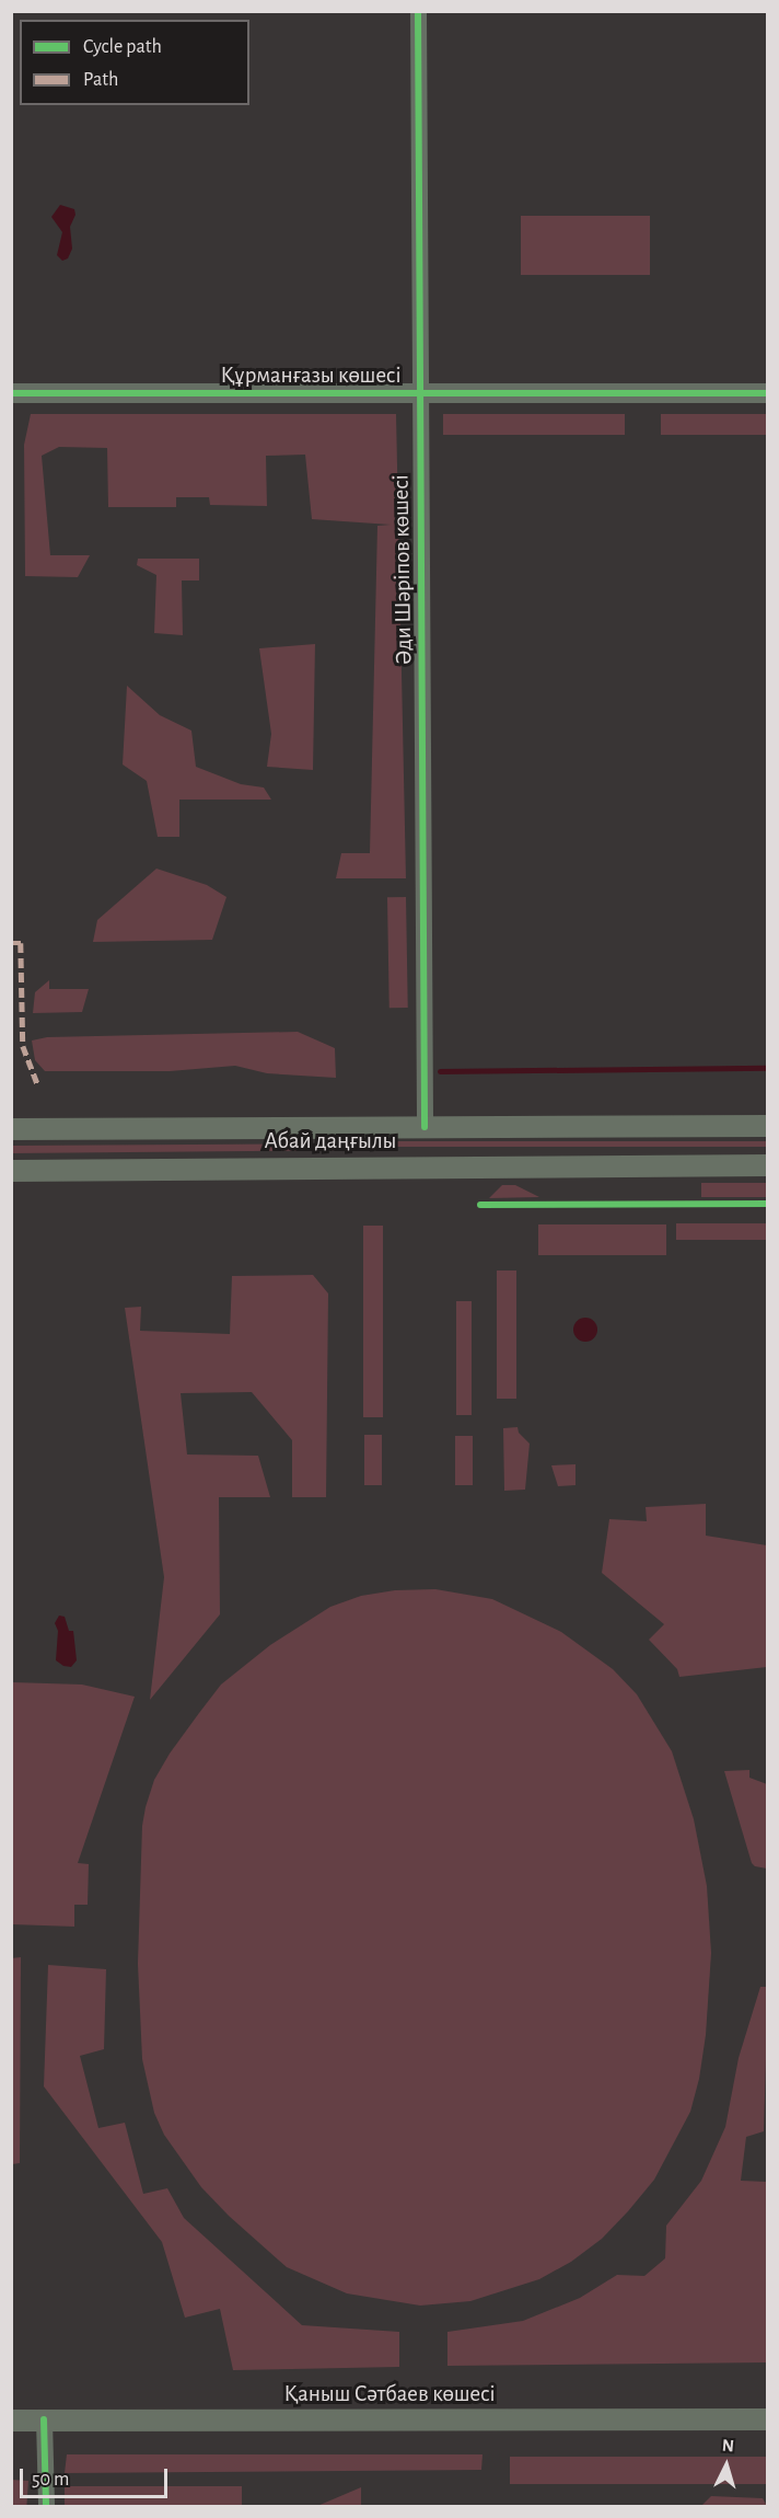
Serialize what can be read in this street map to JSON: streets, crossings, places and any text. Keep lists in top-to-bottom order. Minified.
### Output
{"streets":{"main road":["Абай даңғылы","Қаныш Сәтбаев көшесі"],"street":["Құрманғазы көшесі","Әди Шәріпов көшесі"]},"crossings":[["Құрманғазы көшесі","Әди Шәріпов көшесі"],["Әди Шәріпов көшесі","Абай даңғылы"]],"legend":["Cycle path","Path"],"scale_bar":"50 m","north":"top"}
